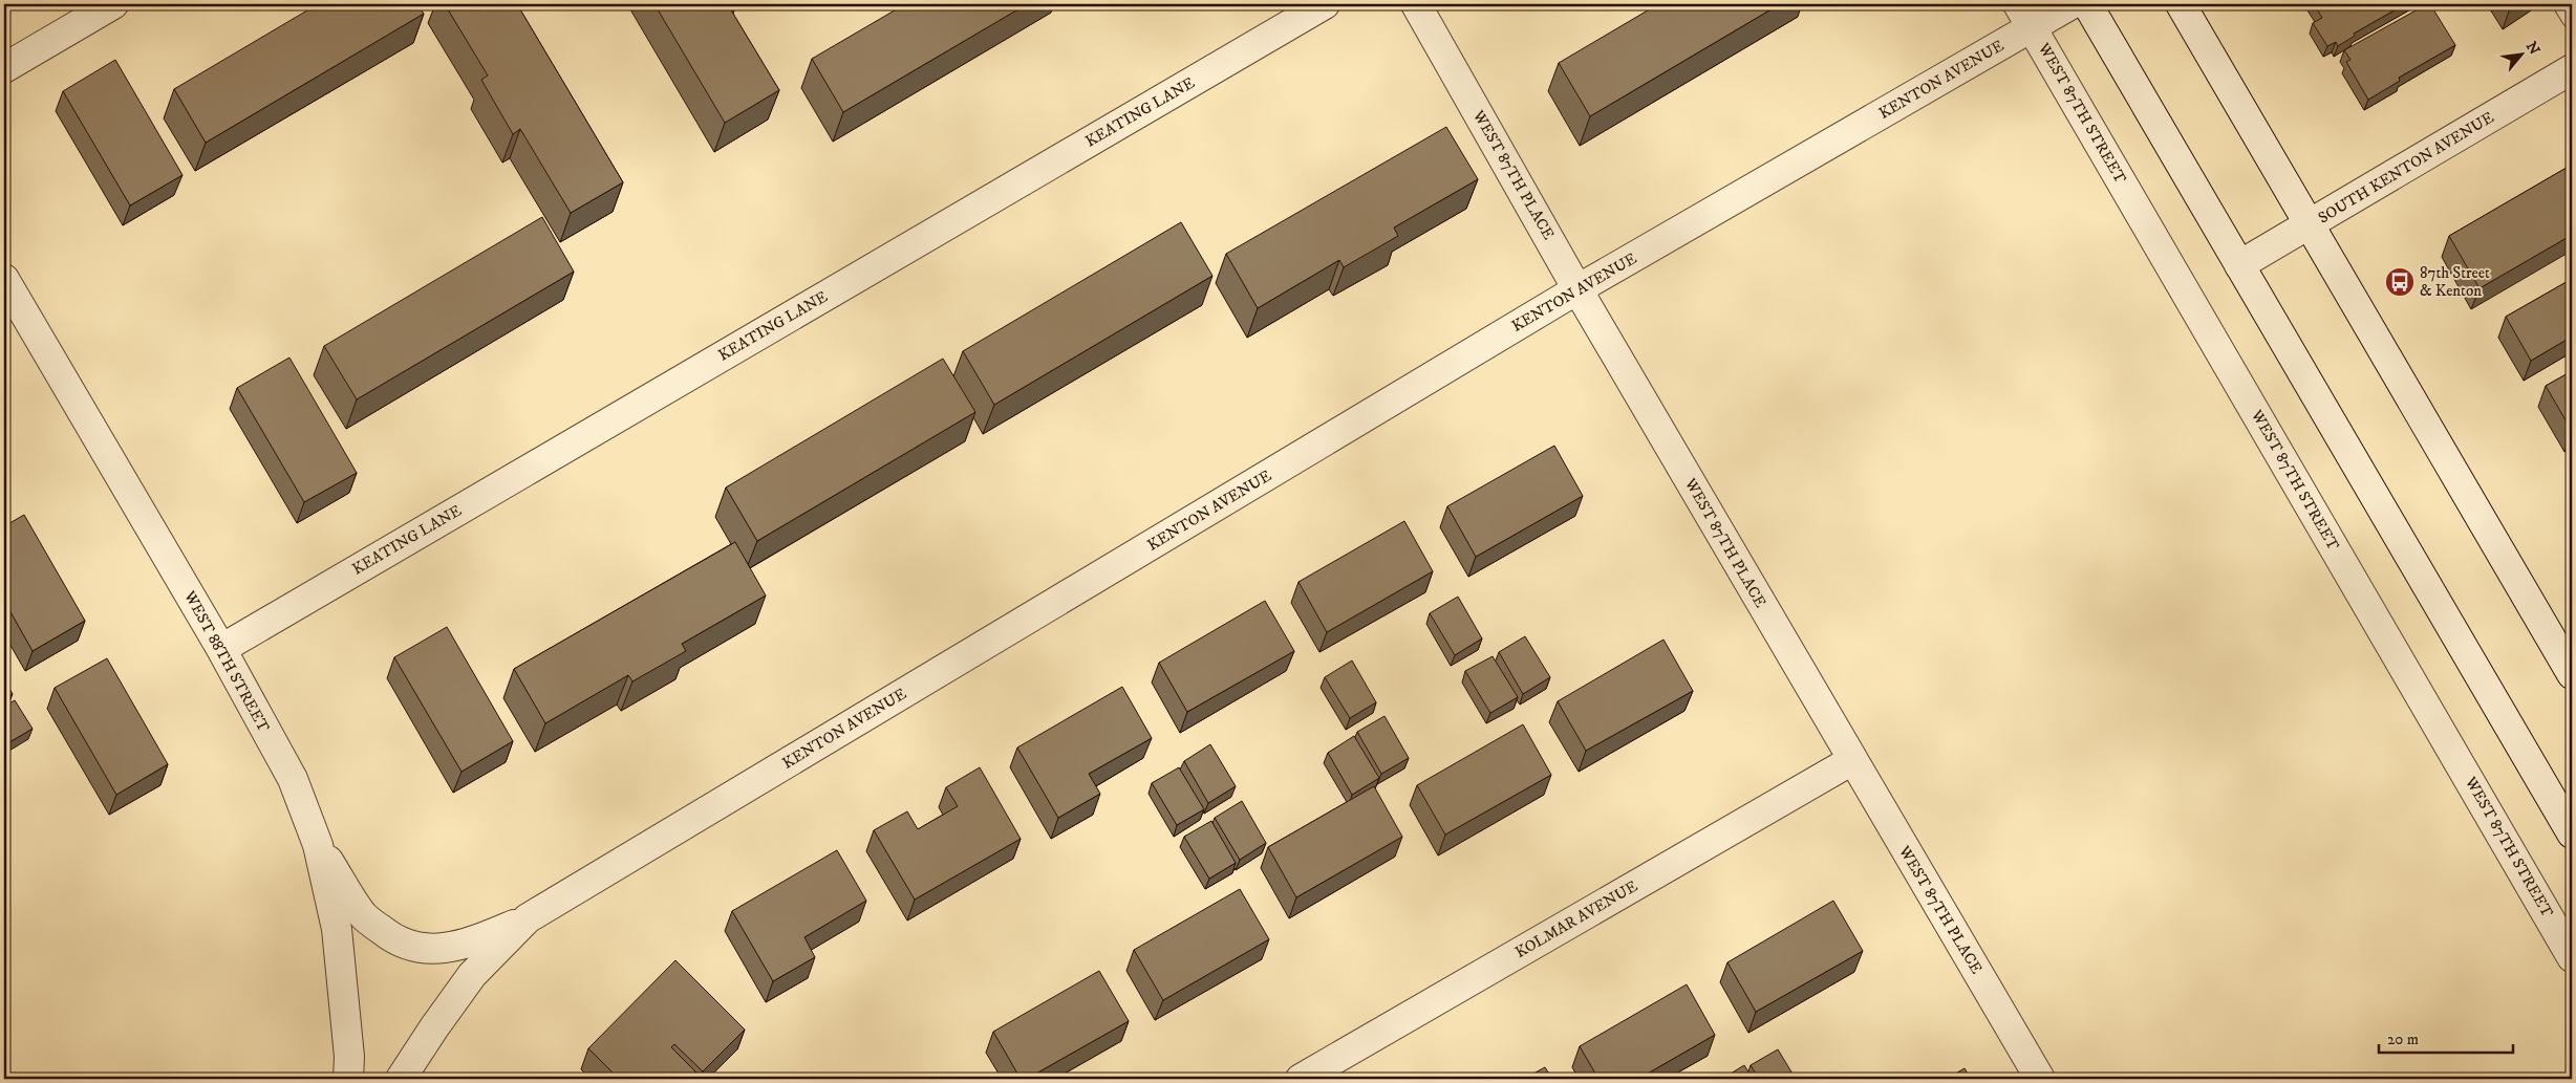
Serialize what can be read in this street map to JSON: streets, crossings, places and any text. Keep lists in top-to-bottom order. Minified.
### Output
{"streets":{"street":["KENTON AVENUE","KEATING LANE","WEST 87TH STREET","SOUTH KENTON AVENUE","WEST 87TH PLACE","WEST 88TH STREET","KOLMAR AVENUE"]},"crossings":[["KENTON AVENUE","WEST 87TH STREET"],["KENTON AVENUE","WEST 87TH PLACE"],["KEATING LANE","WEST 88TH STREET"],["WEST 87TH PLACE","KOLMAR AVENUE"]],"places":{"bus stop":["87th Street & Kenton"]},"scale_bar":"20 m","north":"top right"}
